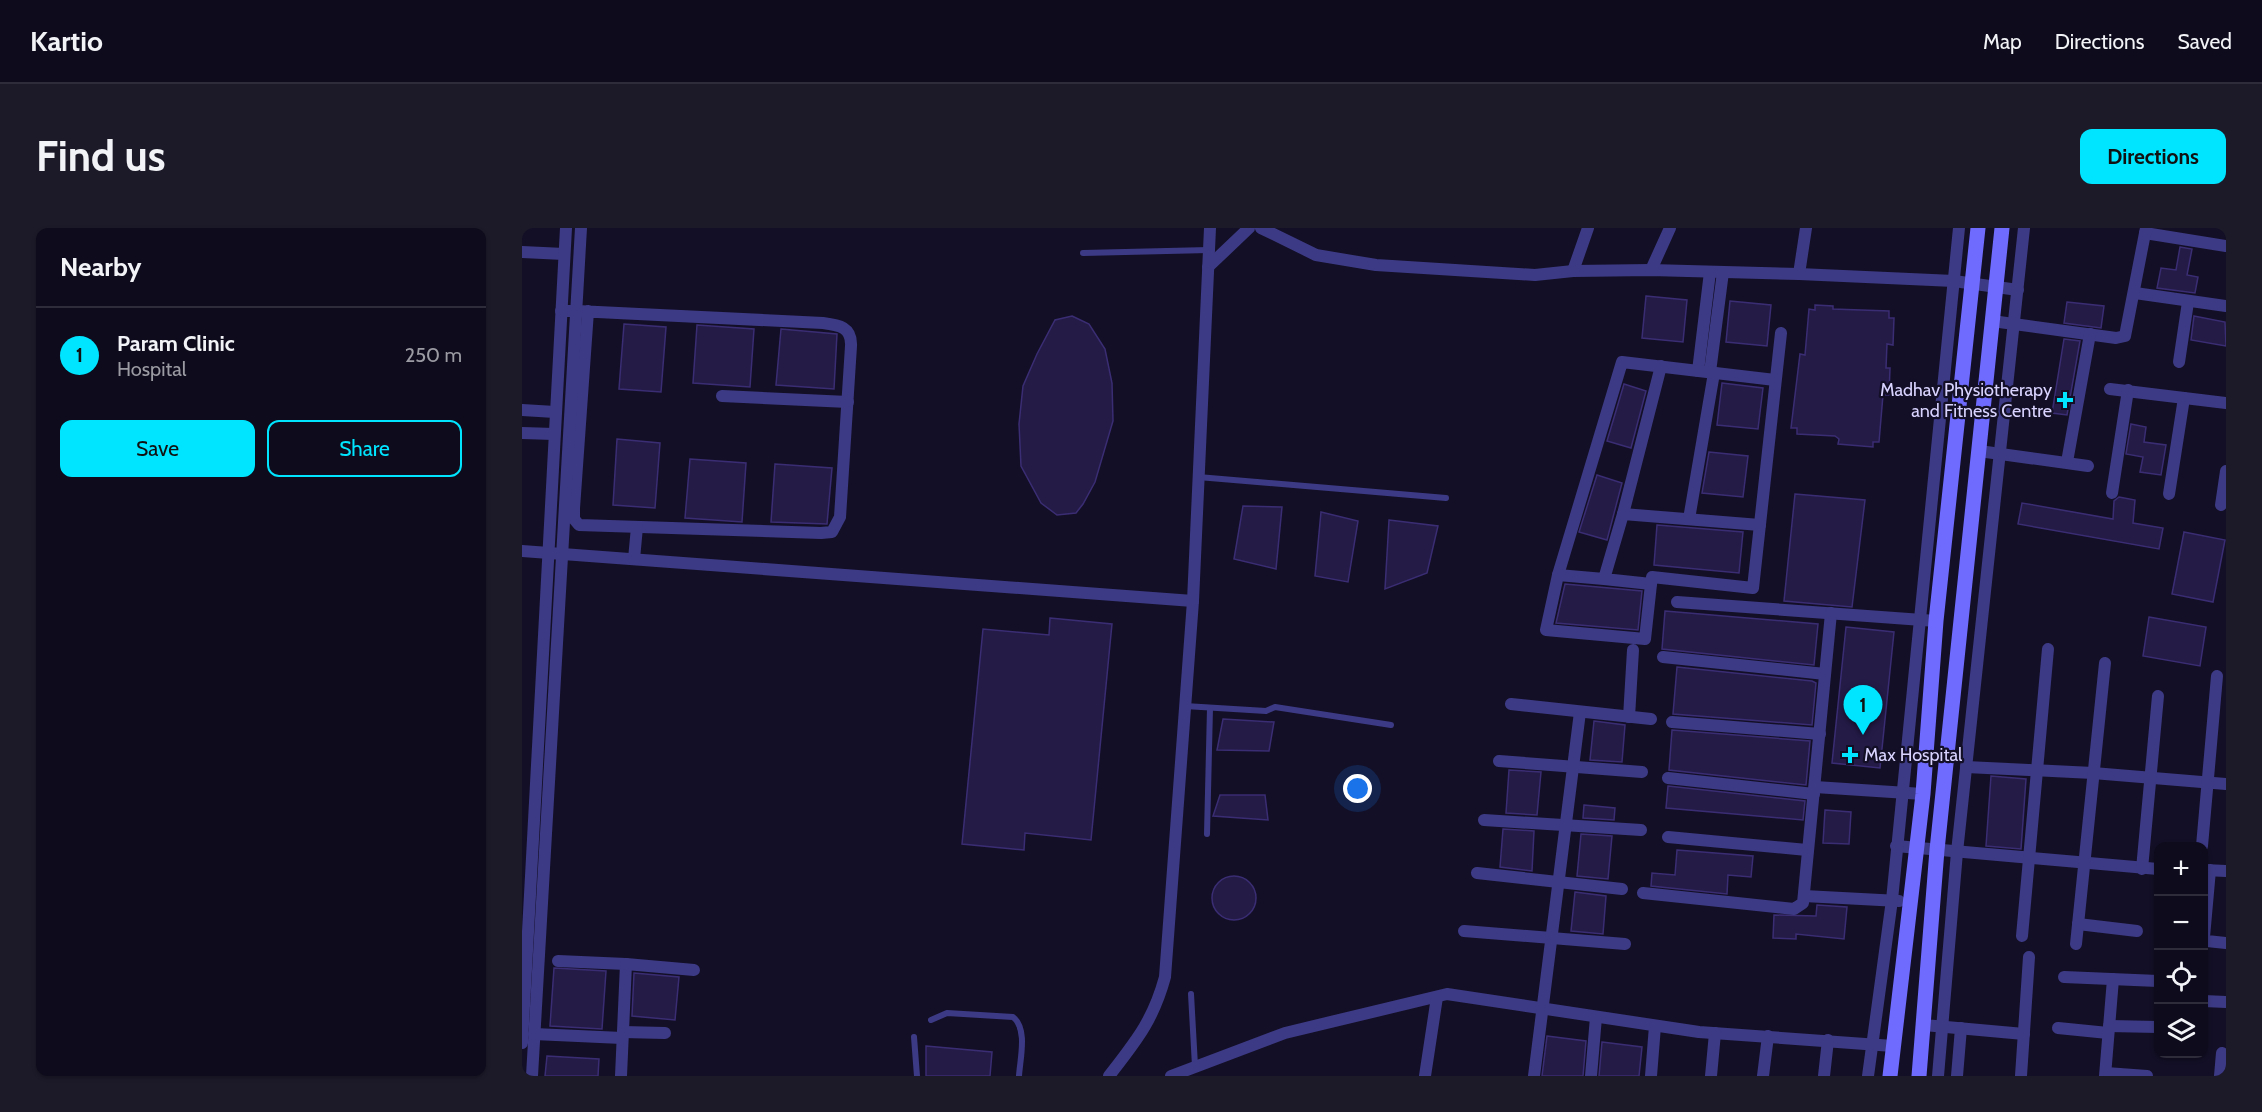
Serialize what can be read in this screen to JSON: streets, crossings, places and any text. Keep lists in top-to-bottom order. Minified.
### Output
{"places":{"health":["Madhav Physiotherapy and Fitness Centre","Max Hospital"]},"page":{"header":"Kartio","nav":["Map","Directions","Saved"],"buttons":["Directions",["Save","Share"]],"title":"Find us","heading":"Nearby","list":[{"mark":"1","name":"Param Clinic","note":"Hospital","value":"250 m"}],"pins":"1","map_buttons":["+","−"]}}
